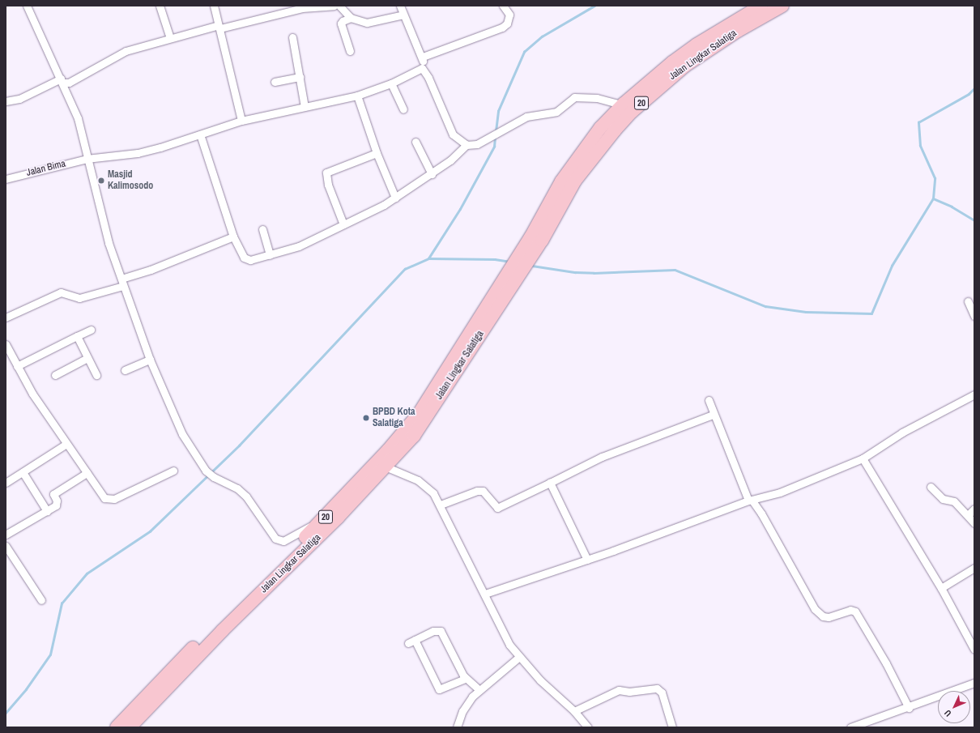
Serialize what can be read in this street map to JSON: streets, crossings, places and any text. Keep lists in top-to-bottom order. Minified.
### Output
{"streets":{"highway":["Jalan Lingkar Salatiga","20"],"street":["Jalan Bima"]},"places":["Masjid Kalimosodo","BPBD Kota Salatiga"],"north":"bottom left"}
